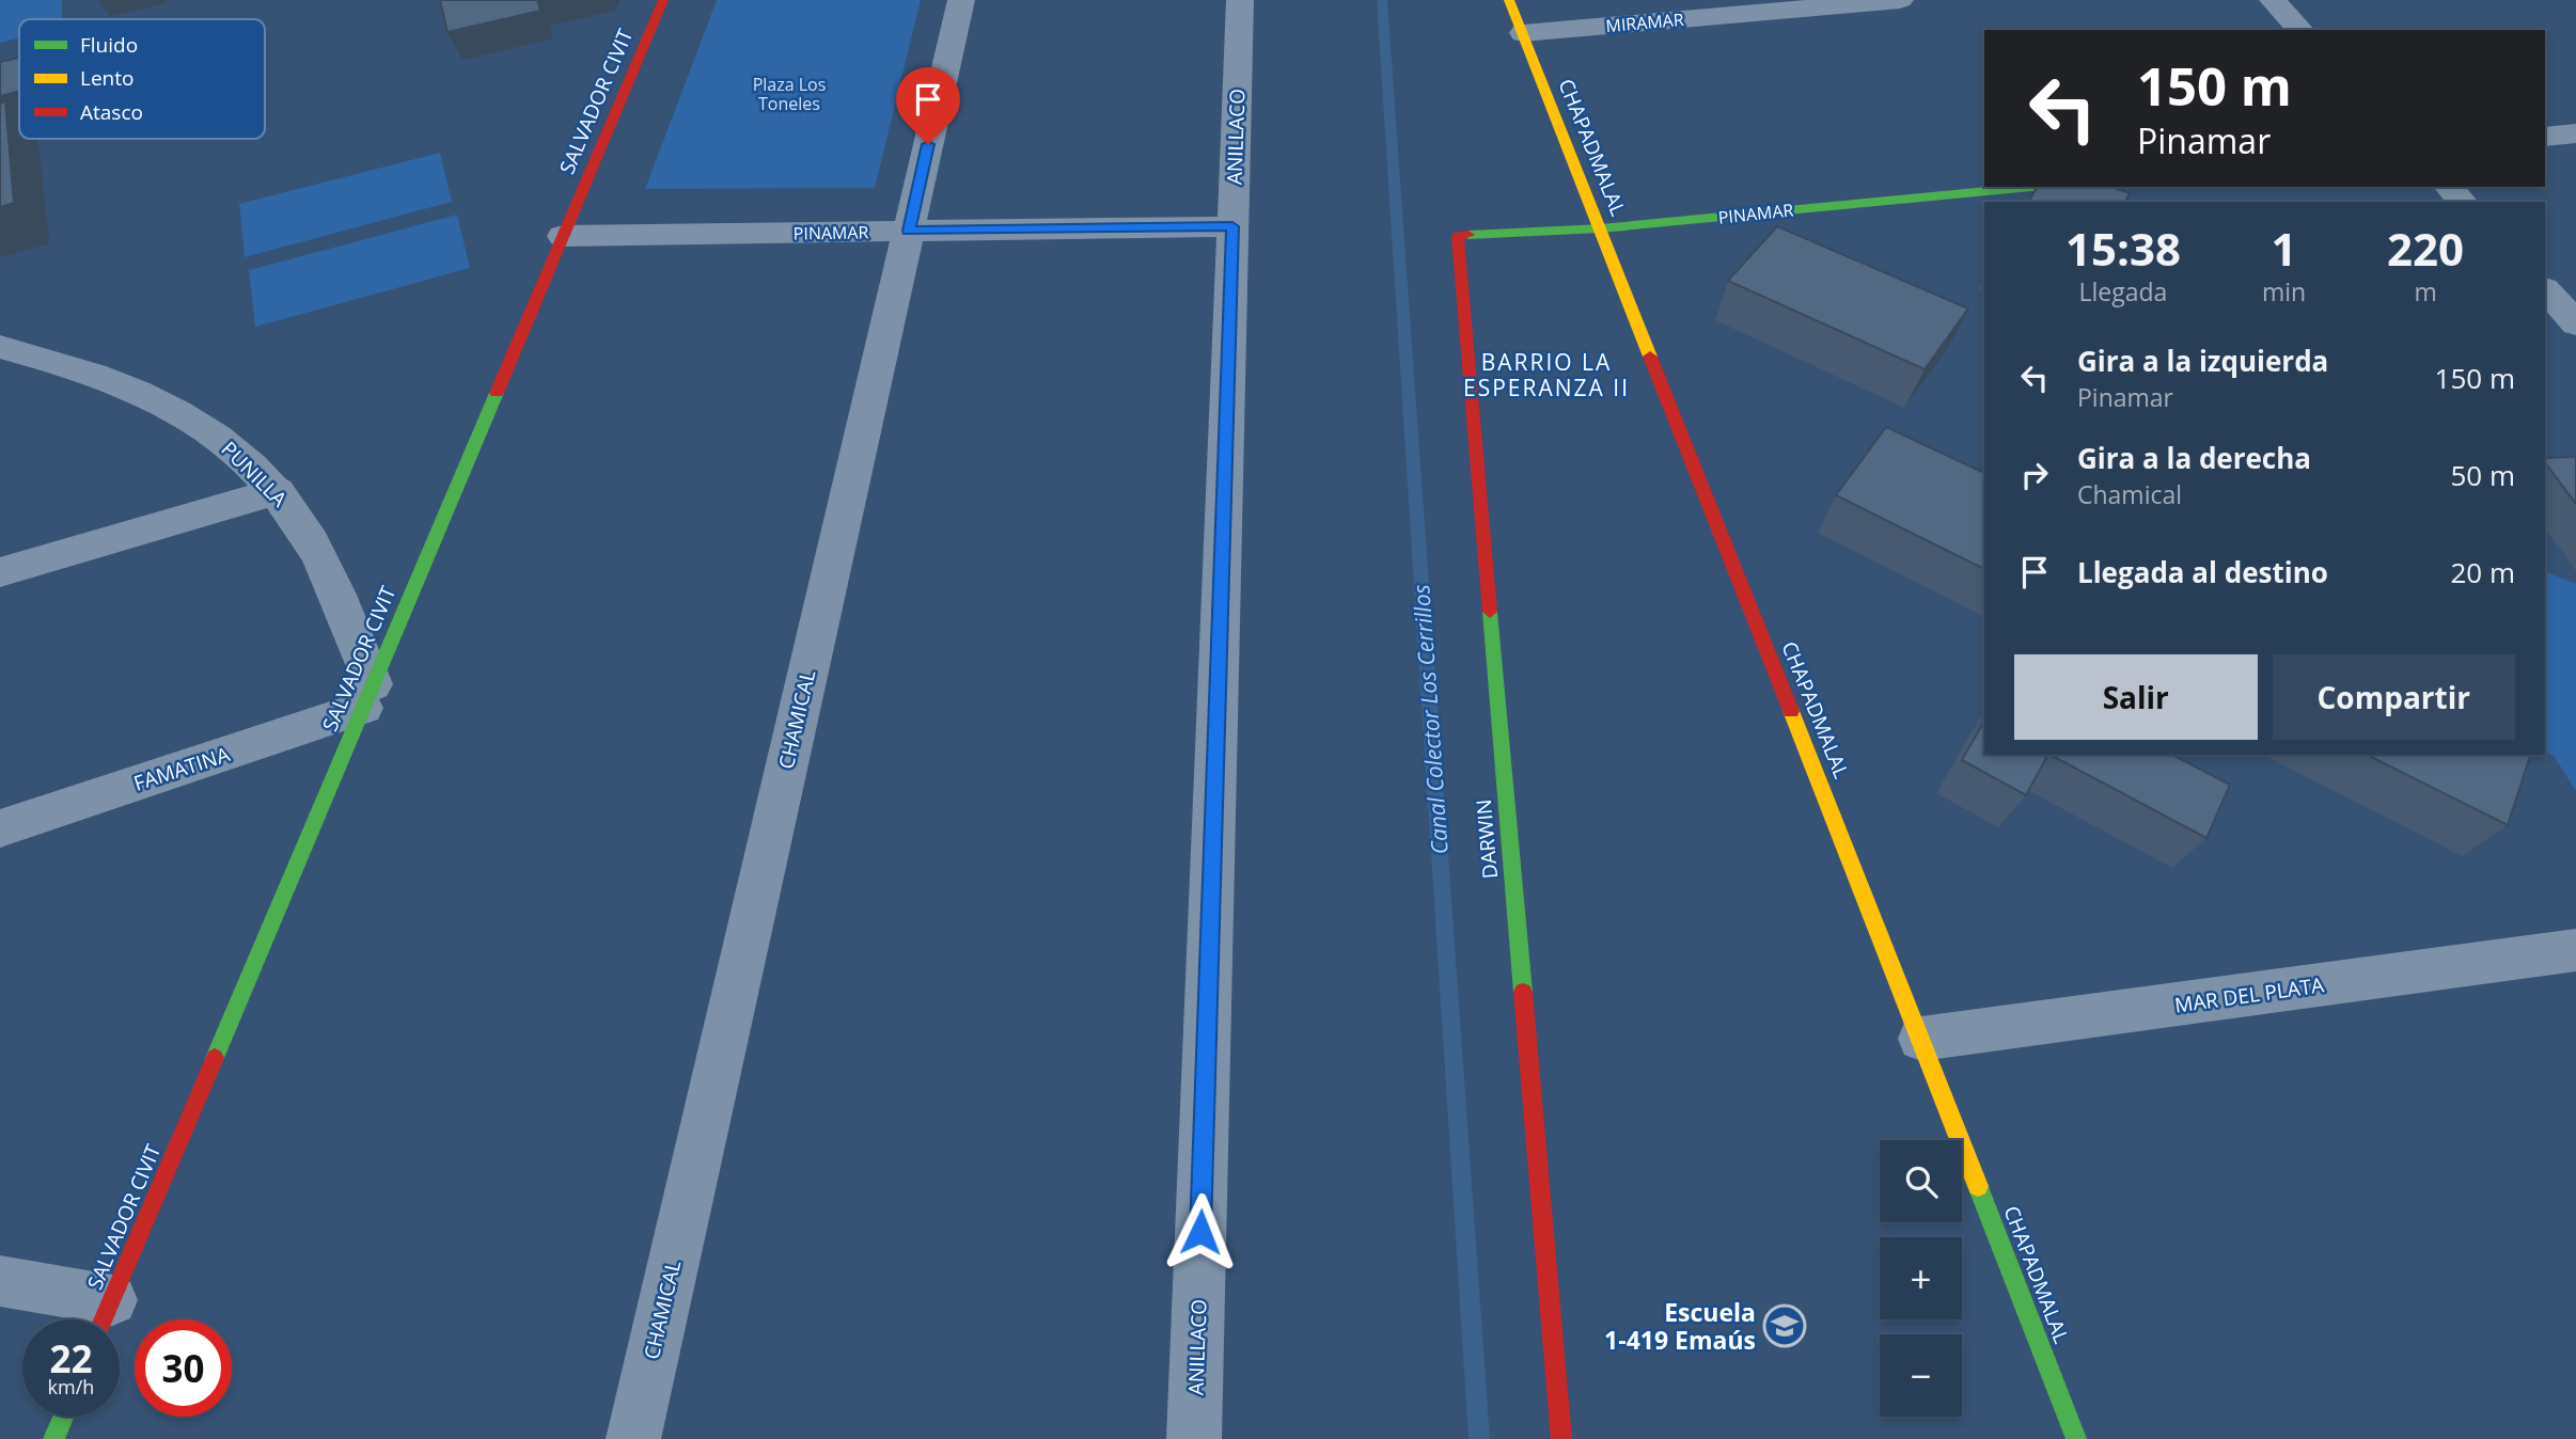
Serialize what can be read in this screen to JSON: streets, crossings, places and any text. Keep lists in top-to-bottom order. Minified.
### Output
{"streets":{"street":["MIRAMAR","SALVADOR CIVIT","ANILLACO","CHAPADMALAL","PINAMAR","PUNILLA","CHAMICAL","FAMATINA","DARWIN","MAR DEL PLATA"]},"crossings":[["MIRAMAR","CHAPADMALAL"],["SALVADOR CIVIT","PINAMAR"],["SALVADOR CIVIT","PUNILLA"],["SALVADOR CIVIT","FAMATINA"],["ANILLACO","PINAMAR"],["CHAPADMALAL","PINAMAR"],["CHAPADMALAL","MAR DEL PLATA"],["PINAMAR","CHAMICAL"],["PINAMAR","DARWIN"],["PUNILLA","FAMATINA"]],"districts":["BARRIO LA ESPERANZA II"],"water":["Canal Colector Los Cerrillos"],"parks":["Plaza Los Toneles"],"places":{"school or university":["Escuela 1-419 Emaús"]},"legend":["Fluido","Lento","Atasco"],"page":{"turn":["150 m","Pinamar"],"eta":["15:38","Llegada","1","min","220","m"],"list":[{"name":"Gira a la izquierda","note":"Pinamar","value":"150 m"},{"name":"Gira a la derecha","note":"Chamical","value":"50 m"},{"name":"Llegada al destino","value":"20 m"}],"buttons":["Salir","Compartir"],"map_buttons":["+","−"],"speed":"22 km/h","limit":"30"}}
